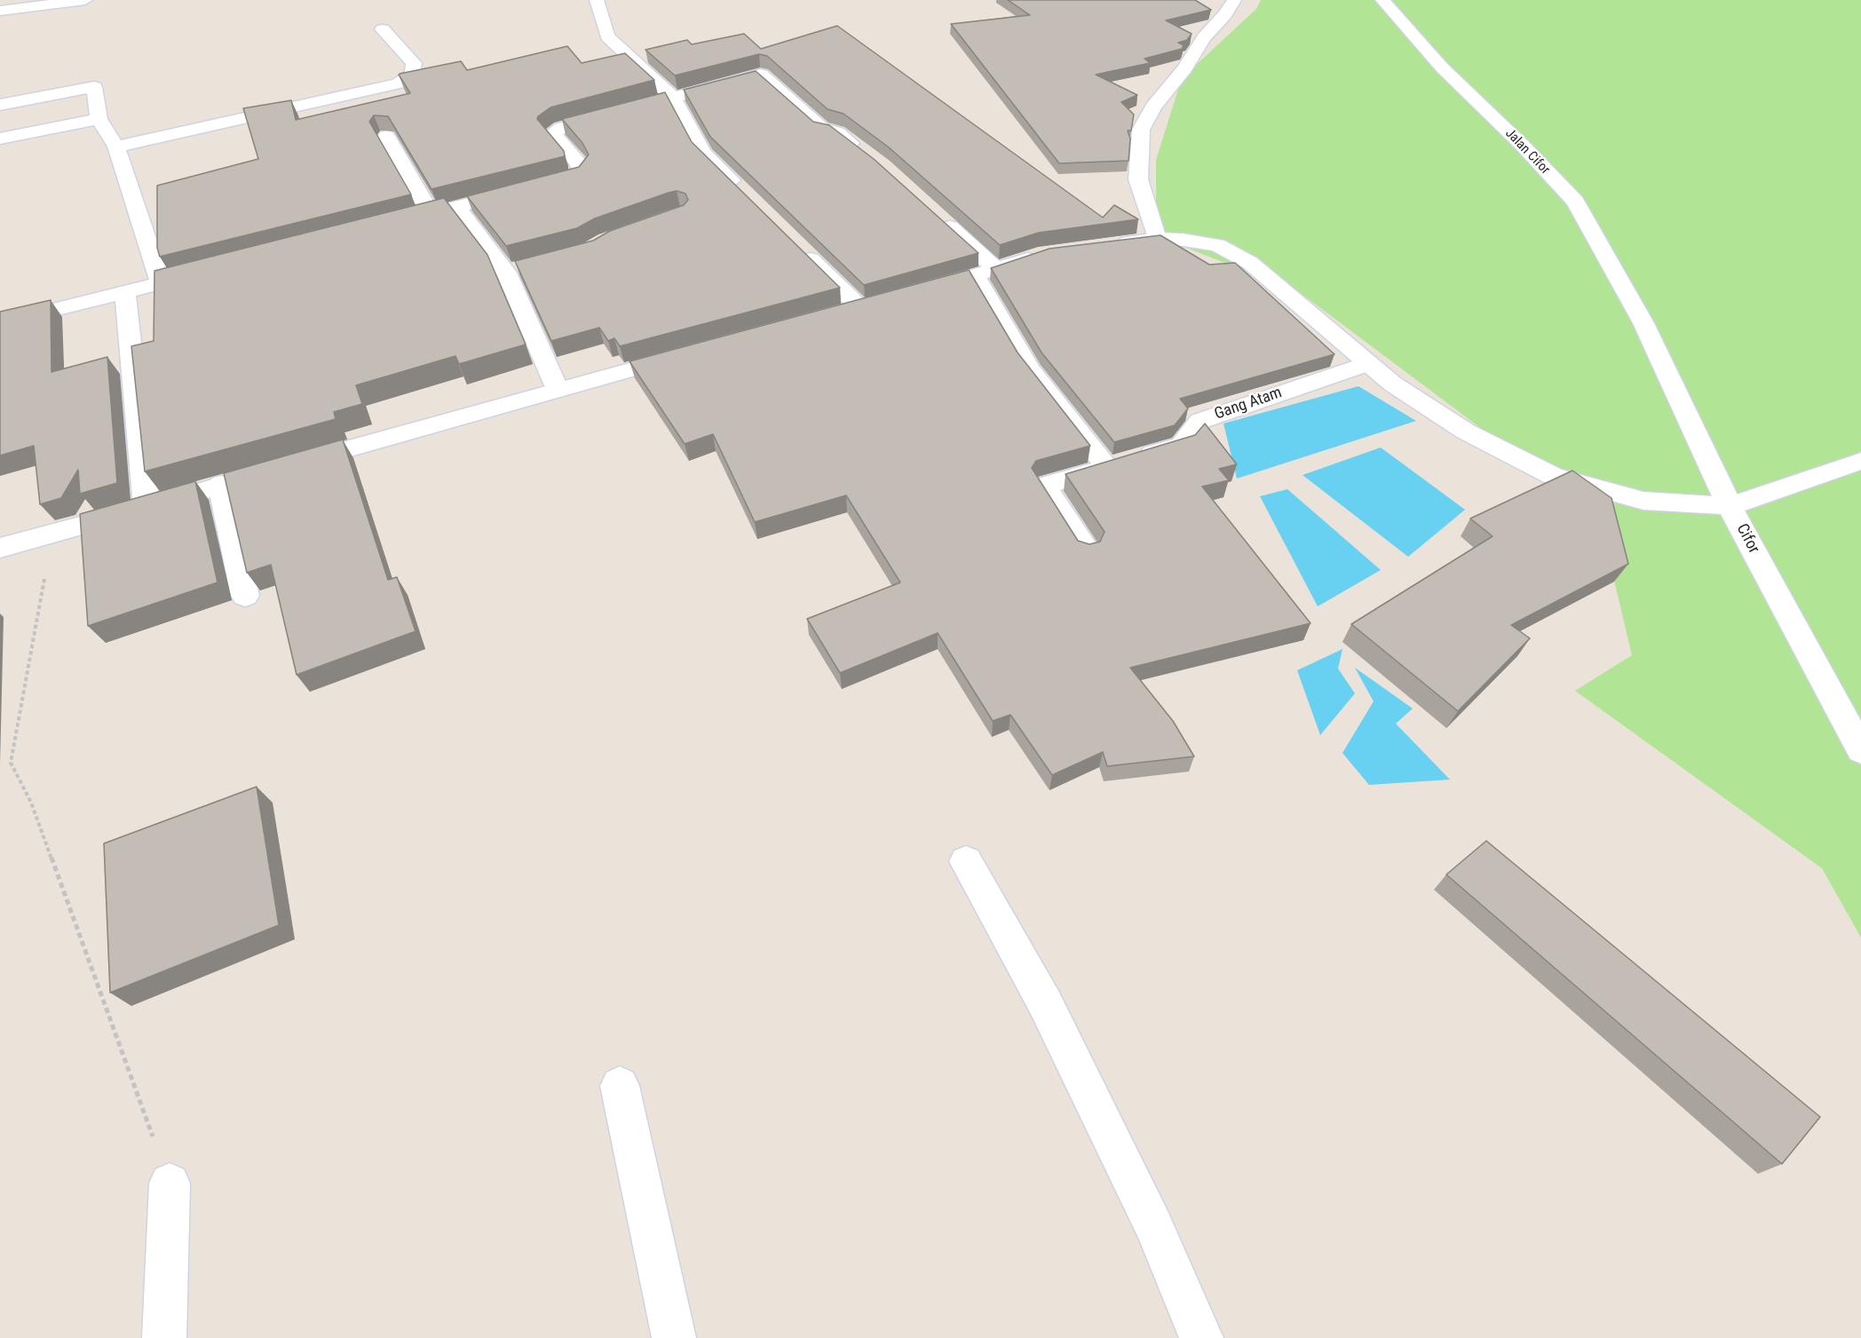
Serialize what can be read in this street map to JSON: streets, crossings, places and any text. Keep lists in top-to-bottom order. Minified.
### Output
{"streets":{"street":["Jalan Cifor","Gang Atam","Cifor"]},"crossings":[["Jalan Cifor","Cifor"]]}
